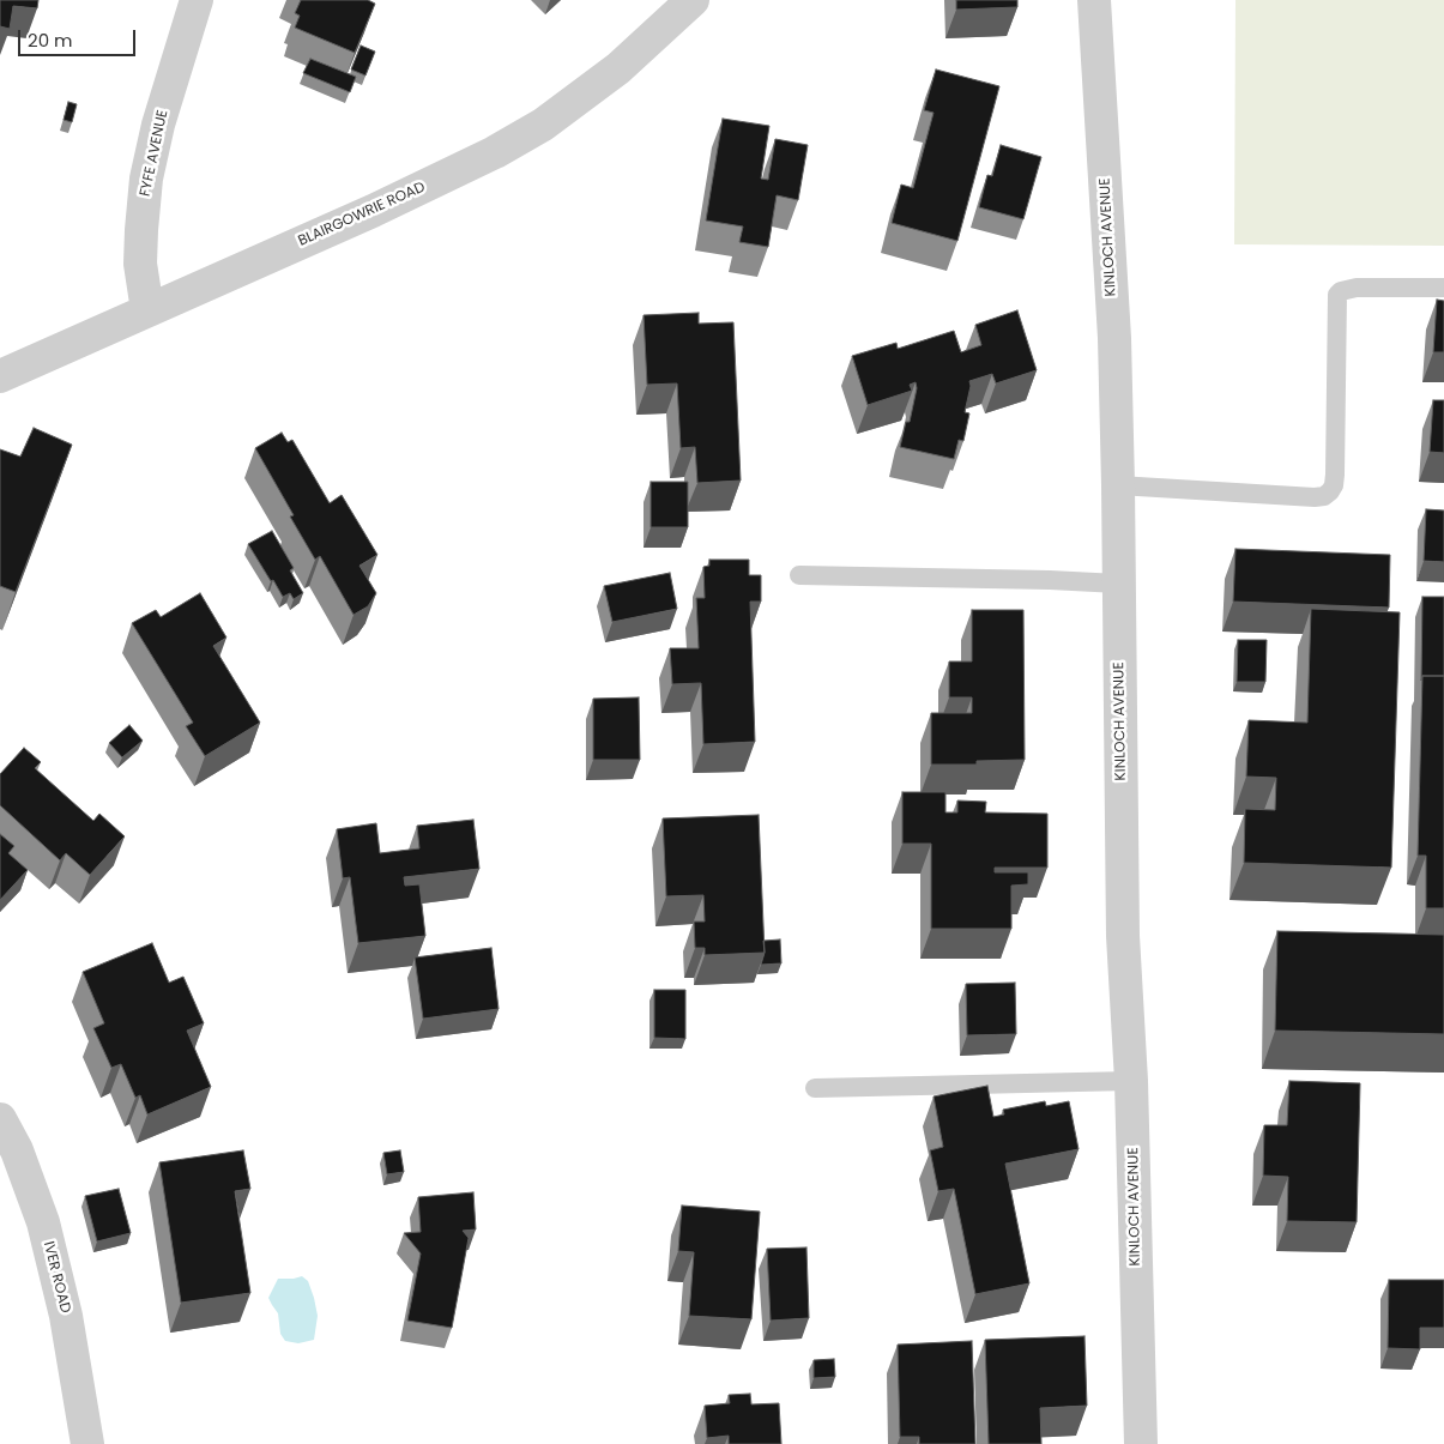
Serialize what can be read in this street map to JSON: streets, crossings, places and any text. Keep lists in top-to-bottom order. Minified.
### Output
{"streets":{"street":["FYFE AVENUE","BLAIRGOWRIE ROAD","KINLOCH AVENUE","IVER ROAD"]},"crossings":[["FYFE AVENUE","BLAIRGOWRIE ROAD"]],"scale_bar":"20 m"}
